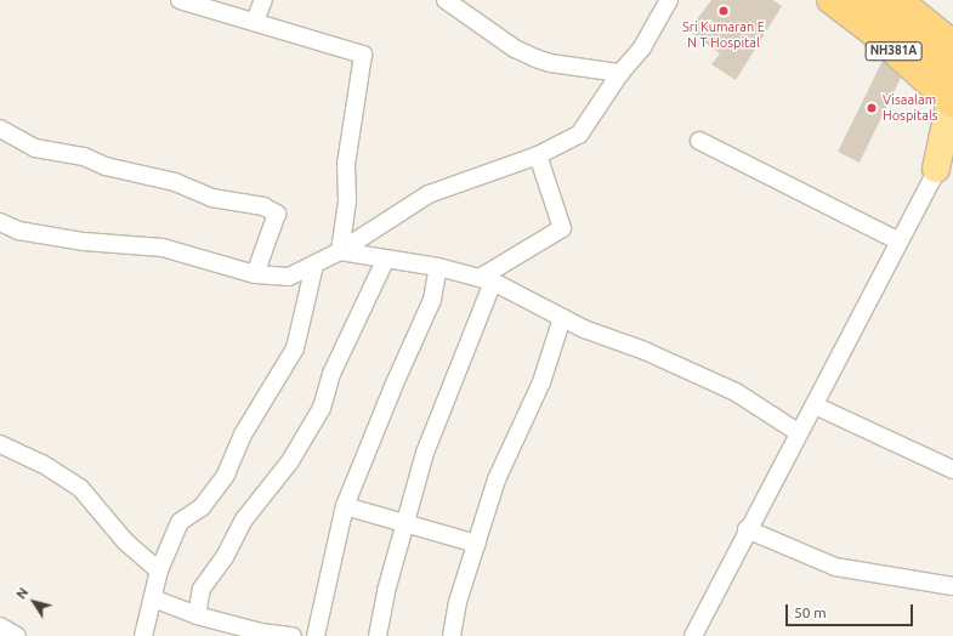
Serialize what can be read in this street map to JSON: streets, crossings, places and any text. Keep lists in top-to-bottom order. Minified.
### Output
{"streets":{"highway":["NH381A"]},"places":["Sri Kumaran E N T Hospital","Visaalam Hospitals"],"scale_bar":"50 m","north":"top left"}
